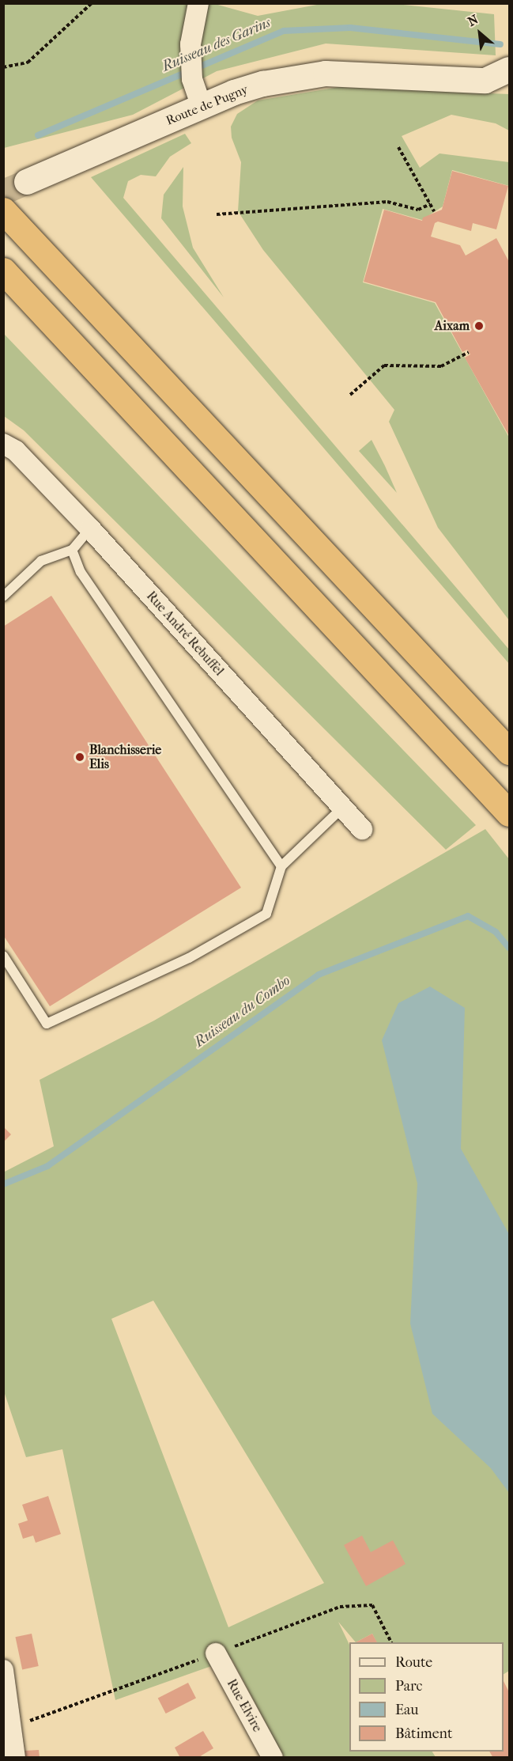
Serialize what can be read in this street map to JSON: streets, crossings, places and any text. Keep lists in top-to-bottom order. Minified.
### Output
{"streets":{"street":["Route de Pugny","Rue André Rebuffel","Rue Elvire"]},"water":["Ruisseau des Garins","Ruisseau du Combo"],"places":["Aixam","Blanchisserie Elis"],"legend":["Route","Parc","Eau","Bâtiment"],"north":"top left"}
